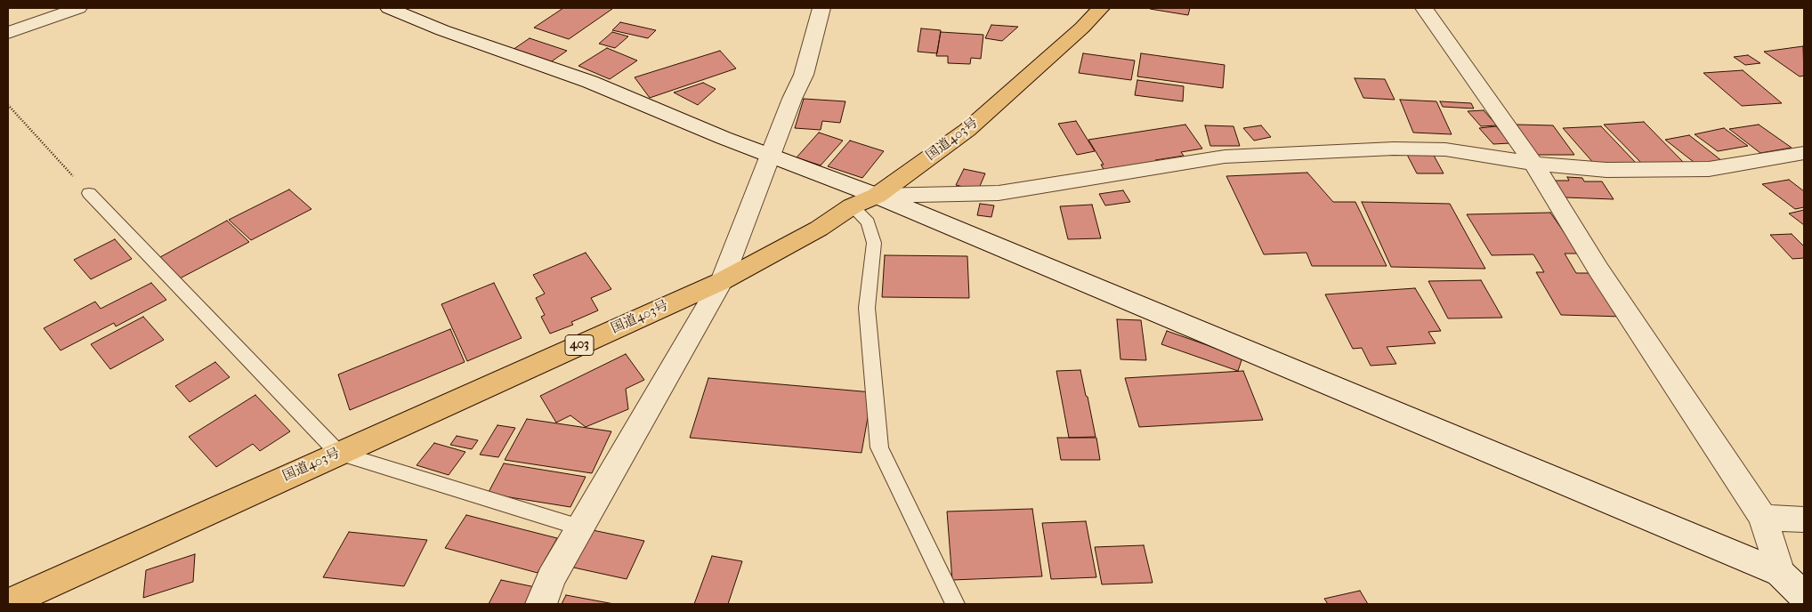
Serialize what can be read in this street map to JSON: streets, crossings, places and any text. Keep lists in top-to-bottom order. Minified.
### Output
{"streets":{"highway":["国道403号","403"]}}
